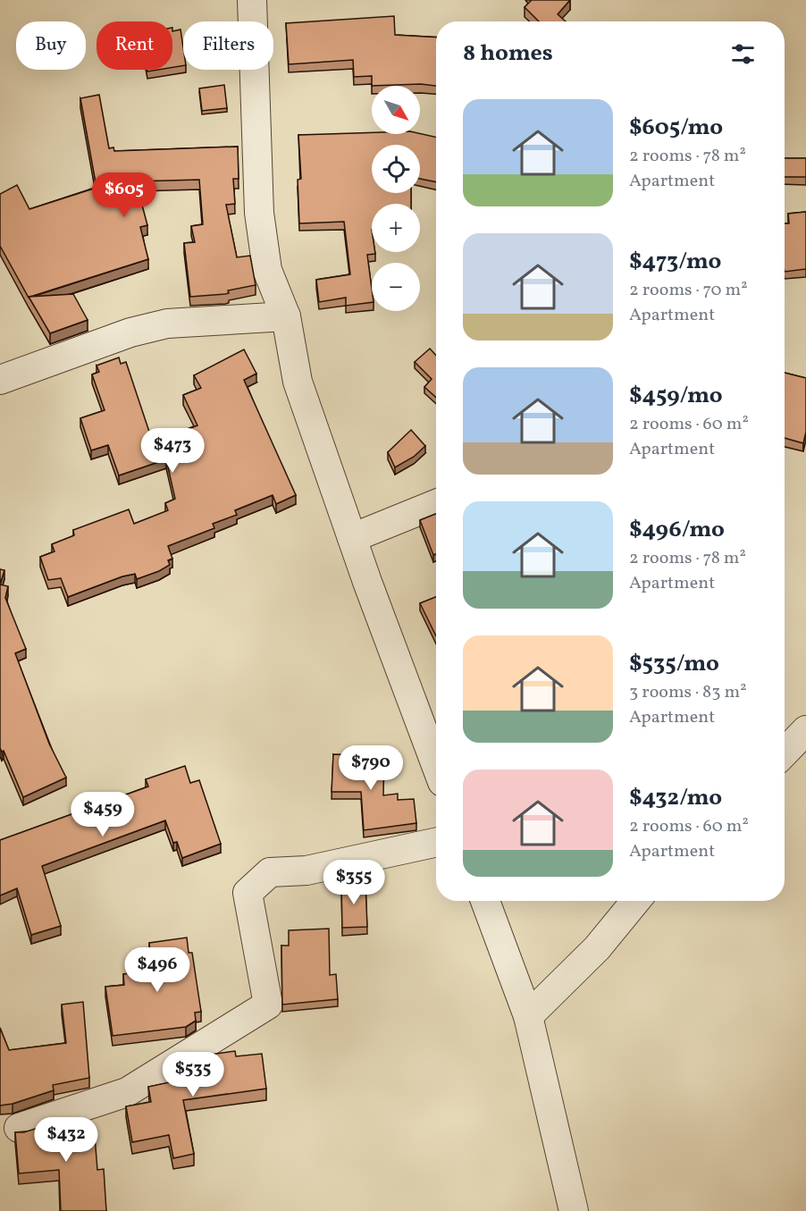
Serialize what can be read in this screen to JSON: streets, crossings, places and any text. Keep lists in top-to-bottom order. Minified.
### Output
{"north":"bottom right","page":{"chip":["Buy","Rent","Filters"],"heading":"8 homes","map_buttons":["+","−"],"list":[{"name":"$605/mo","note":"2 rooms · 78 m² · Apartment"},{"name":"$473/mo","note":"2 rooms · 70 m² · Apartment"},{"name":"$459/mo","note":"2 rooms · 60 m² · Apartment"},{"name":"$496/mo","note":"2 rooms · 78 m² · Apartment"},{"name":"$535/mo","note":"3 rooms · 83 m² · Apartment"},{"name":"$432/mo","note":"2 rooms · 60 m² · Apartment"}],"price":["$605","$473","$790","$459","$355","$496","$535","$432"]}}
